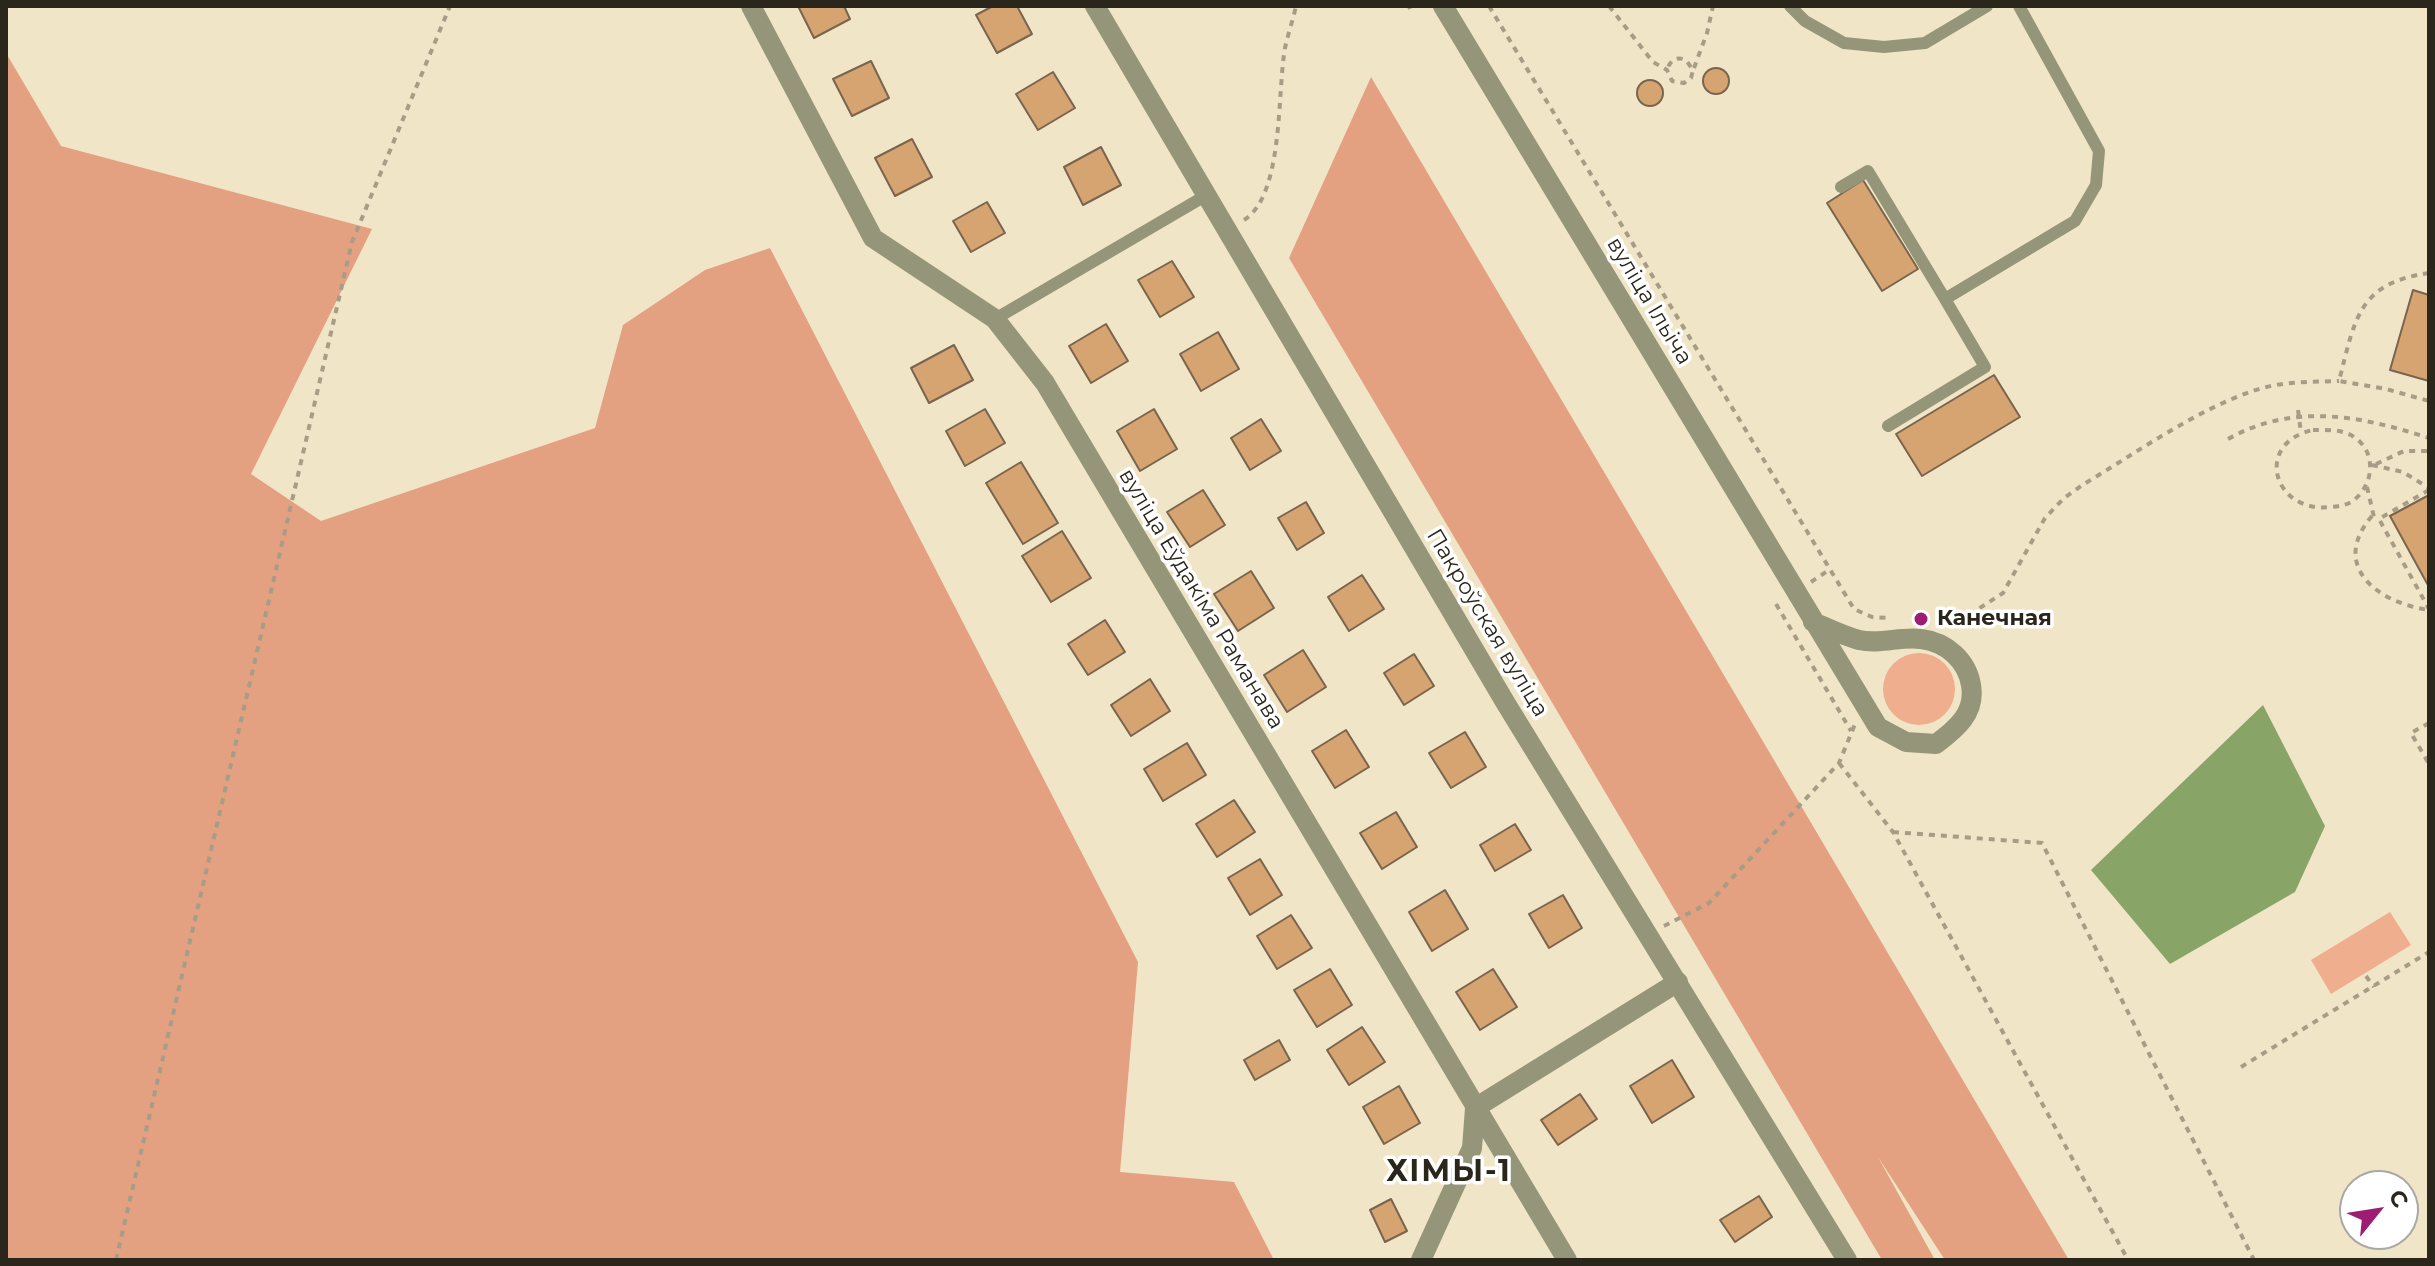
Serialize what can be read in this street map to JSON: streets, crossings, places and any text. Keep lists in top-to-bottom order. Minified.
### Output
{"streets":{"street":["вуліца Ільіча","вуліца Еўдакіма Раманава","Пакроўская вуліца"]},"districts":["ХІМЫ-1"],"places":["Канечная"],"north":"top right"}
